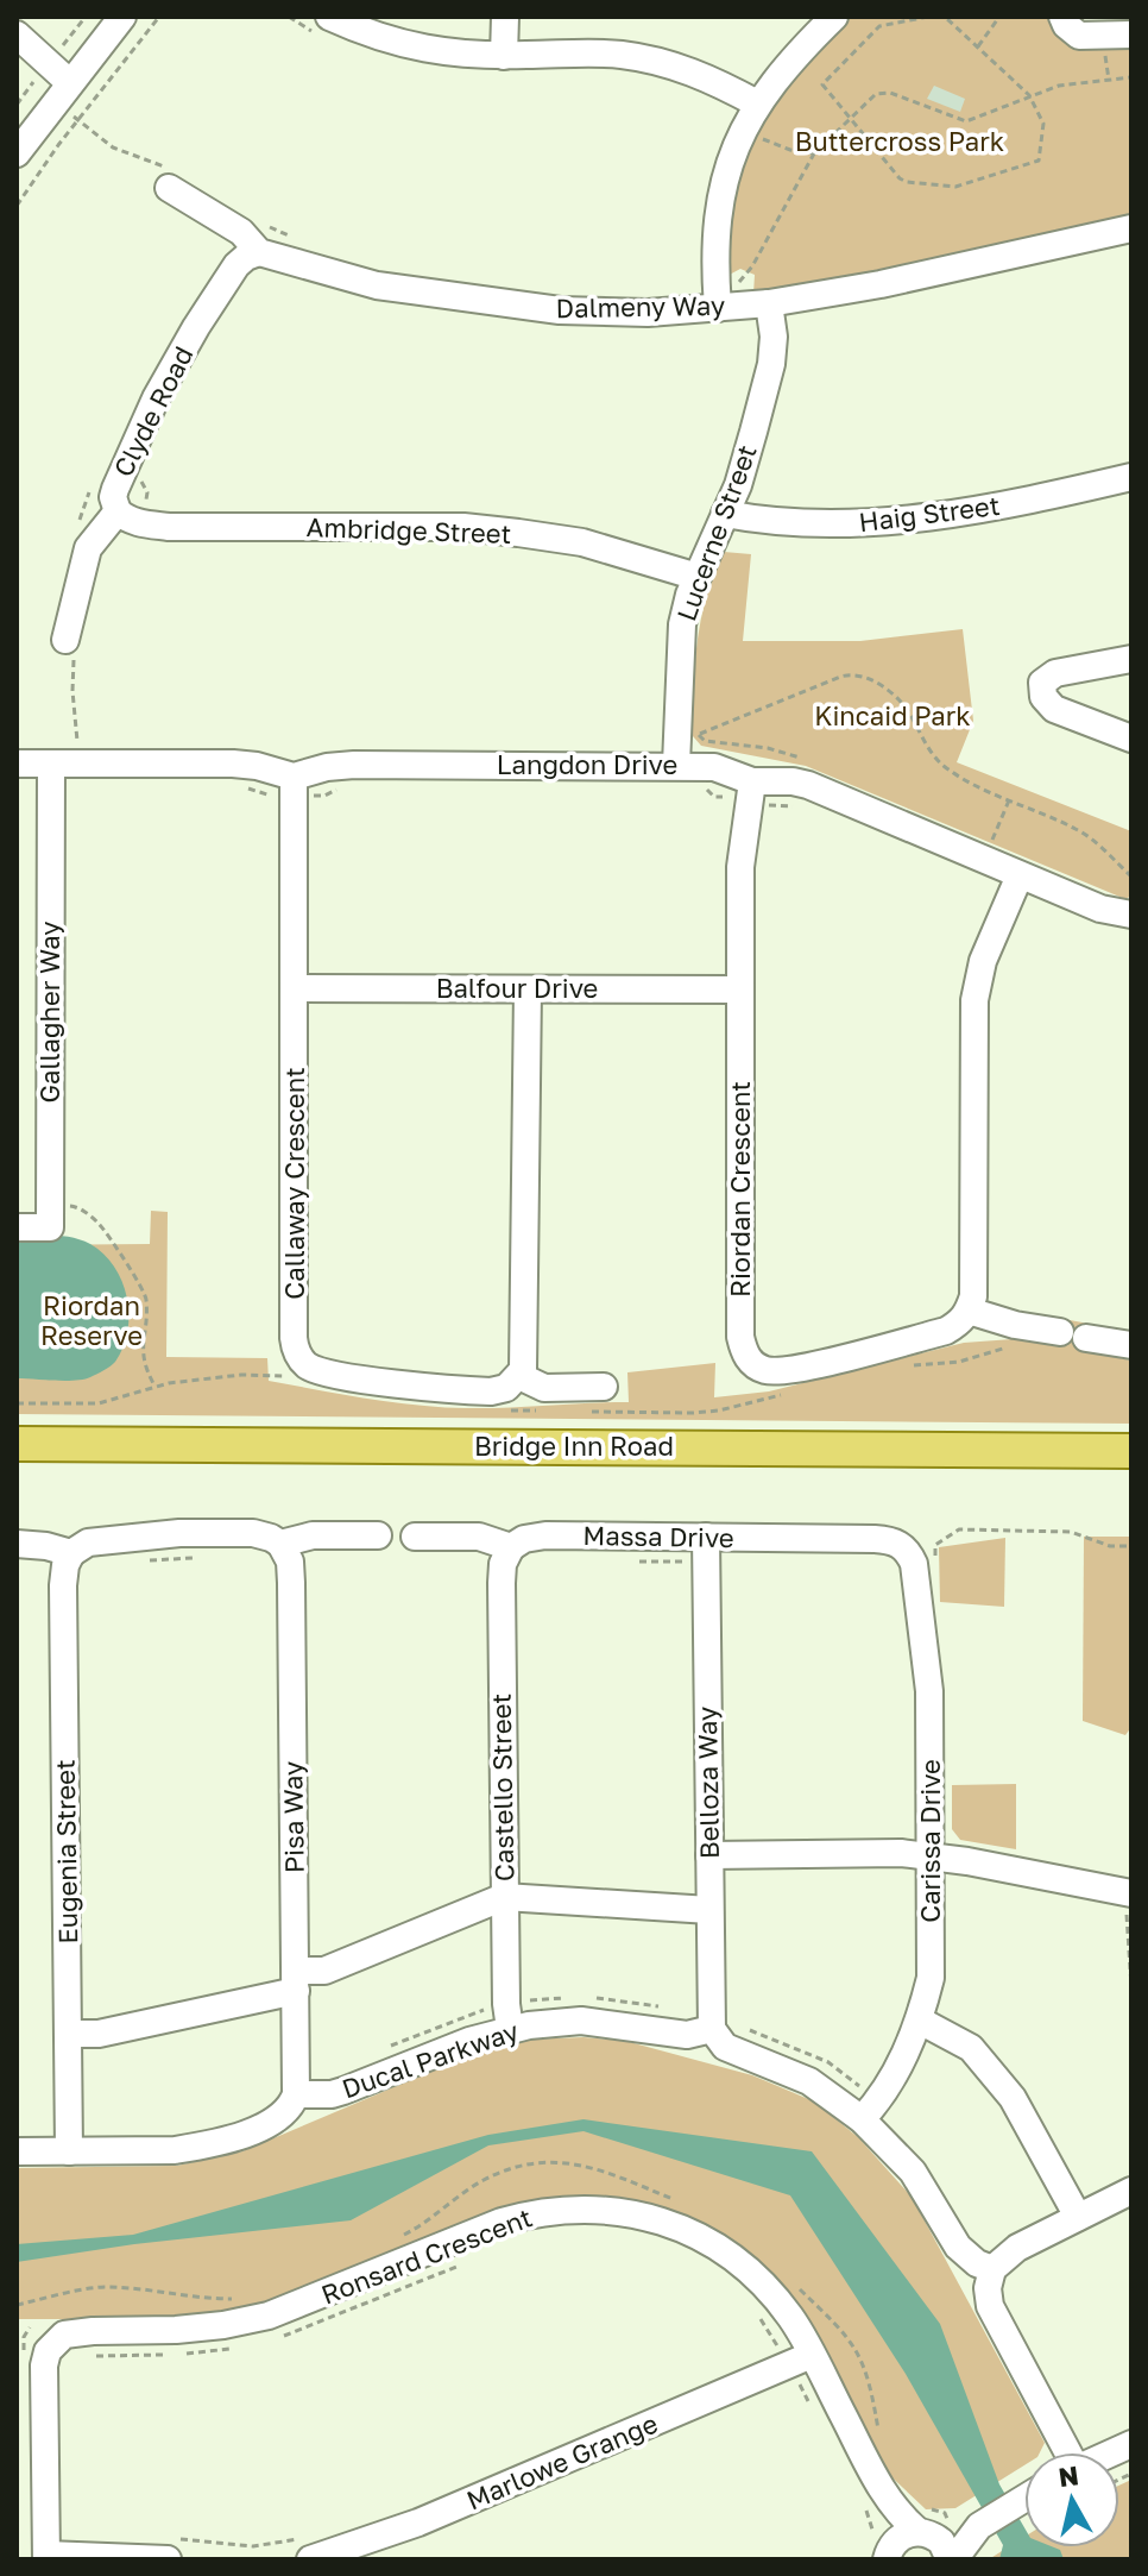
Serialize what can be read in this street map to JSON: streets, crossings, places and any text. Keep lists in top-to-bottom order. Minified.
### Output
{"streets":{"main road":["Bridge Inn Road"],"street":["Dalmeny Way","Clyde Road","Haig Street","Ambridge Street","Lucerne Street","Langdon Drive","Balfour Drive","Gallagher Way","Callaway Crescent","Riordan Crescent","Massa Drive","Belloza Way","Castello Street","Pisa Way","Carissa Drive","Eugenia Street","Ducal Parkway","Ronsard Crescent","Marlowe Grange"]},"crossings":[["Dalmeny Way","Clyde Road"],["Dalmeny Way","Lucerne Street"],["Clyde Road","Ambridge Street"],["Haig Street","Lucerne Street"],["Ambridge Street","Lucerne Street"],["Lucerne Street","Langdon Drive"],["Langdon Drive","Gallagher Way"],["Langdon Drive","Callaway Crescent"],["Langdon Drive","Riordan Crescent"],["Balfour Drive","Callaway Crescent"],["Balfour Drive","Riordan Crescent"],["Massa Drive","Belloza Way"],["Massa Drive","Castello Street"],["Massa Drive","Carissa Drive"],["Belloza Way","Ducal Parkway"],["Castello Street","Ducal Parkway"],["Pisa Way","Ducal Parkway"],["Ronsard Crescent","Marlowe Grange"]],"parks":["Buttercross Park","Kincaid Park","Riordan Reserve"],"north":"top"}
